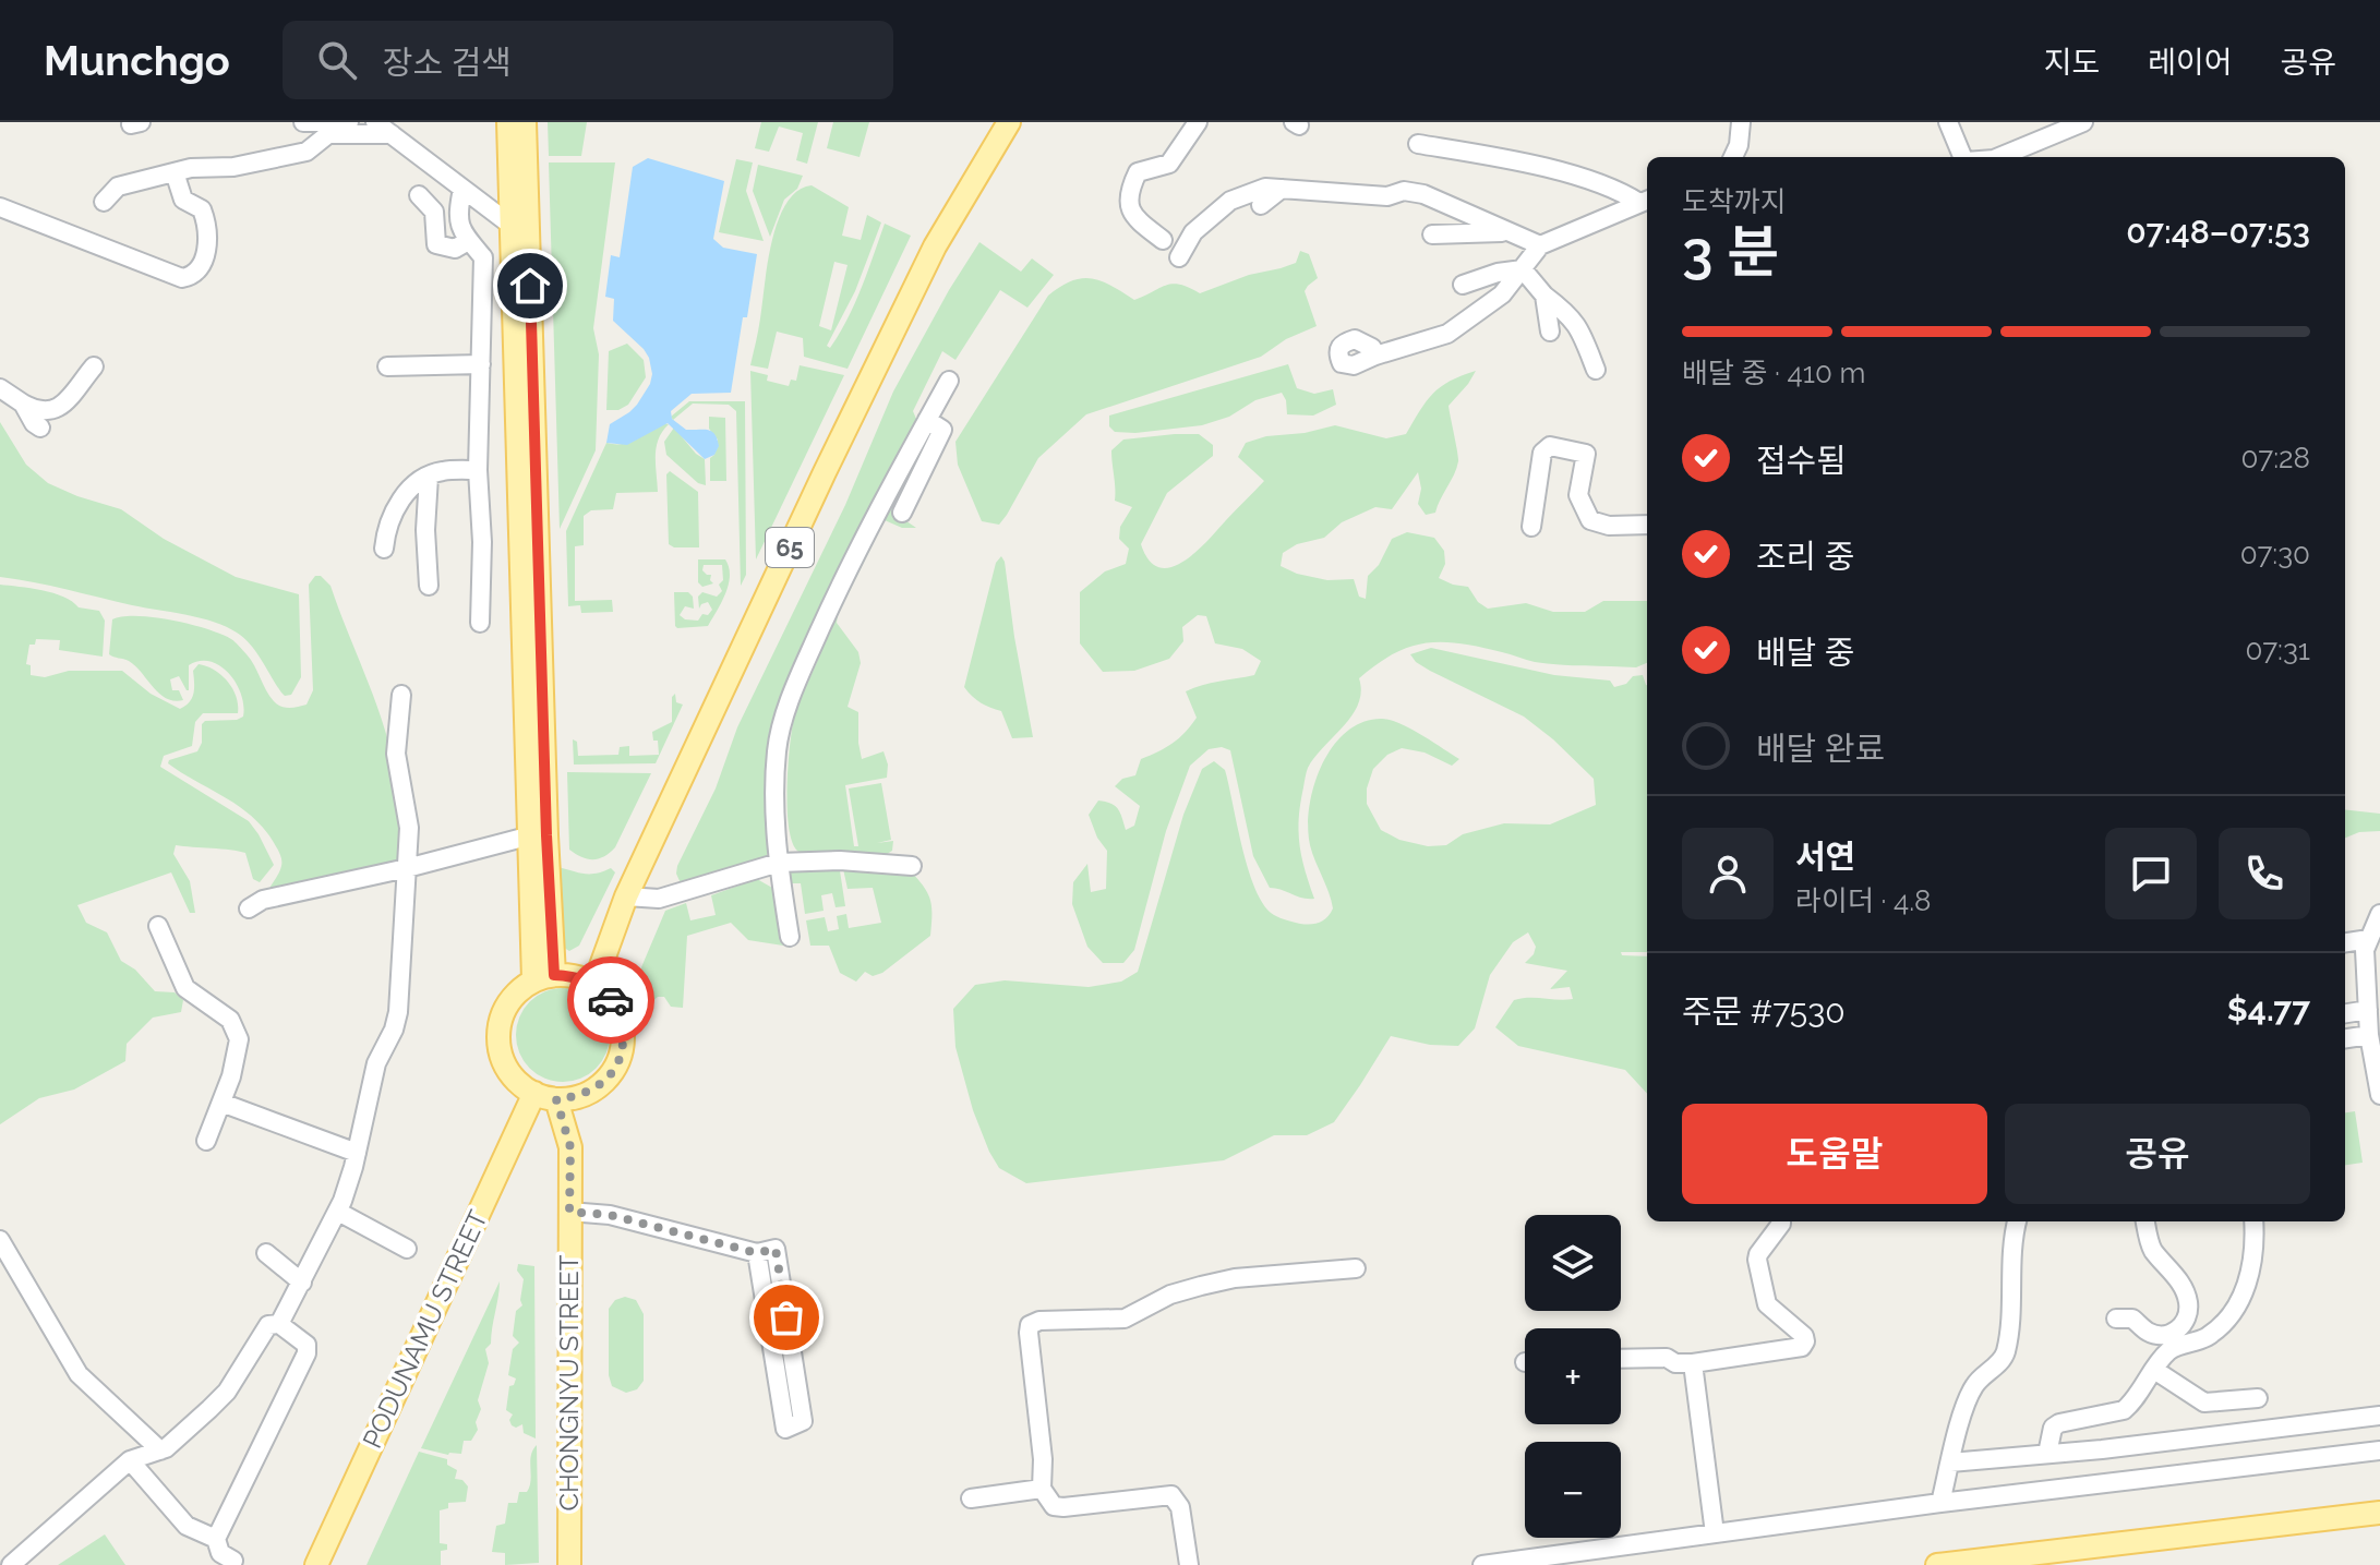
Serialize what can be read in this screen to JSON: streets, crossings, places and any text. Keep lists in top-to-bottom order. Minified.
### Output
{"streets":{"main road":["65","PODUNAMU STREET","CHONGNYU STREET"]},"crossings":[["65","PODUNAMU STREET"],["65","CHONGNYU STREET"],["PODUNAMU STREET","CHONGNYU STREET"]],"page":{"header":"Munchgo","search":"장소 검색","nav":["지도","레이어","공유"],"heading":["3 분","도착까지","07:48–07:53"],"panel":["서연","라이더 · 4.8","주문 #7530","$4.77"],"bar":"배달 중 · 410 m","list":[["접수됨","07:28"],["조리 중","07:30"],["배달 중","07:31"],"배달 완료"],"buttons":["도움말","공유"],"map_buttons":["+","−"]}}
